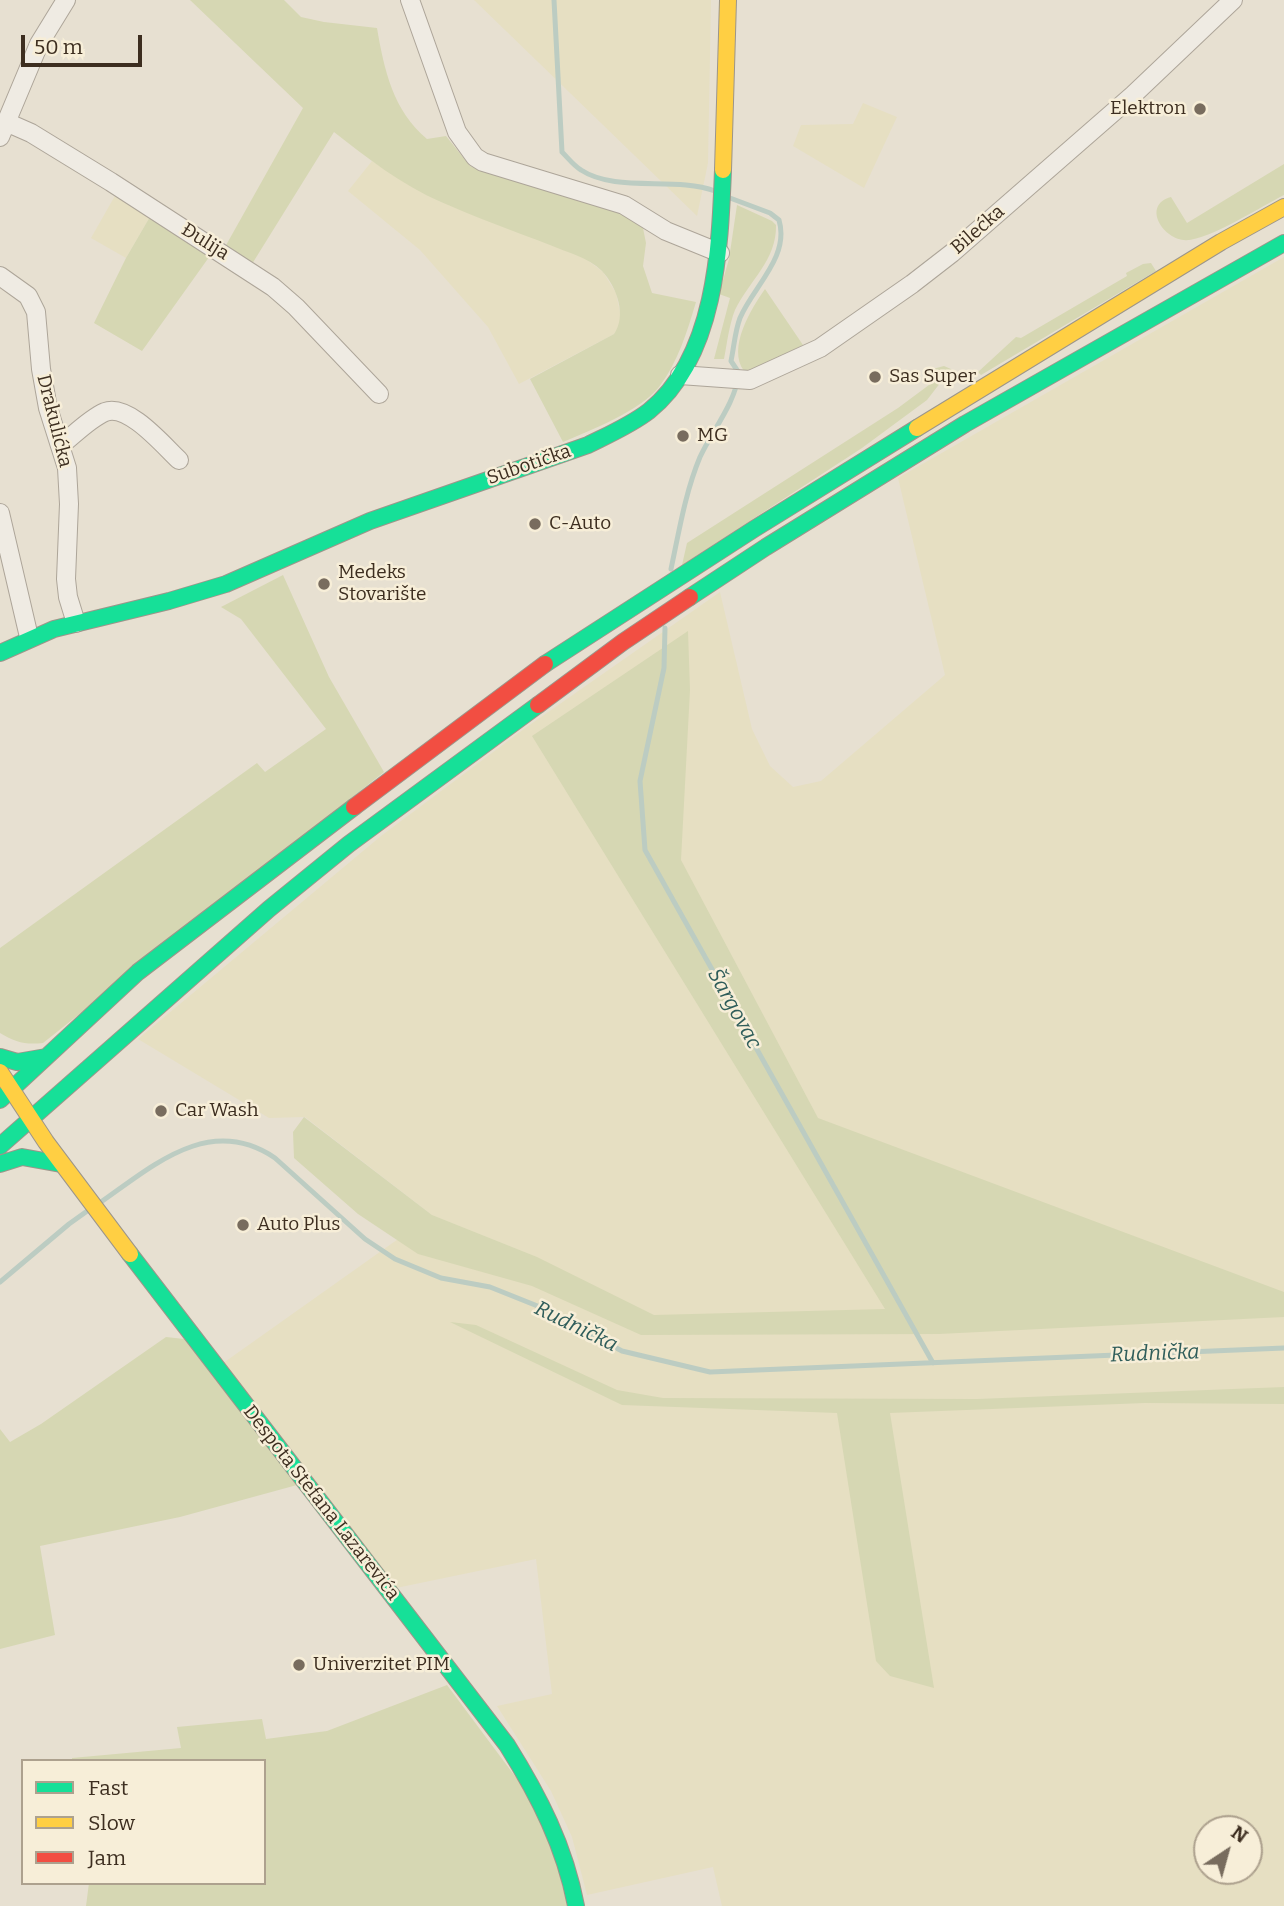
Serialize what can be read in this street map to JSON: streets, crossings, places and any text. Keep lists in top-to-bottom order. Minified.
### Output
{"streets":{"main road":["Subotička","Despota Stefana Lazarevića"],"street":["Bilećka","Đulija","Drakulićka"]},"crossings":[["Bilećka","Subotička"],["Drakulićka","Subotička"]],"water":["Šargovac","Rudnička"],"places":["Elektron","Sas Super","MG","C-Auto","Medeks Stovarište","Car Wash","Auto Plus","Univerzitet PIM"],"legend":["Fast","Slow","Jam"],"scale_bar":"50 m","north":"top right"}
